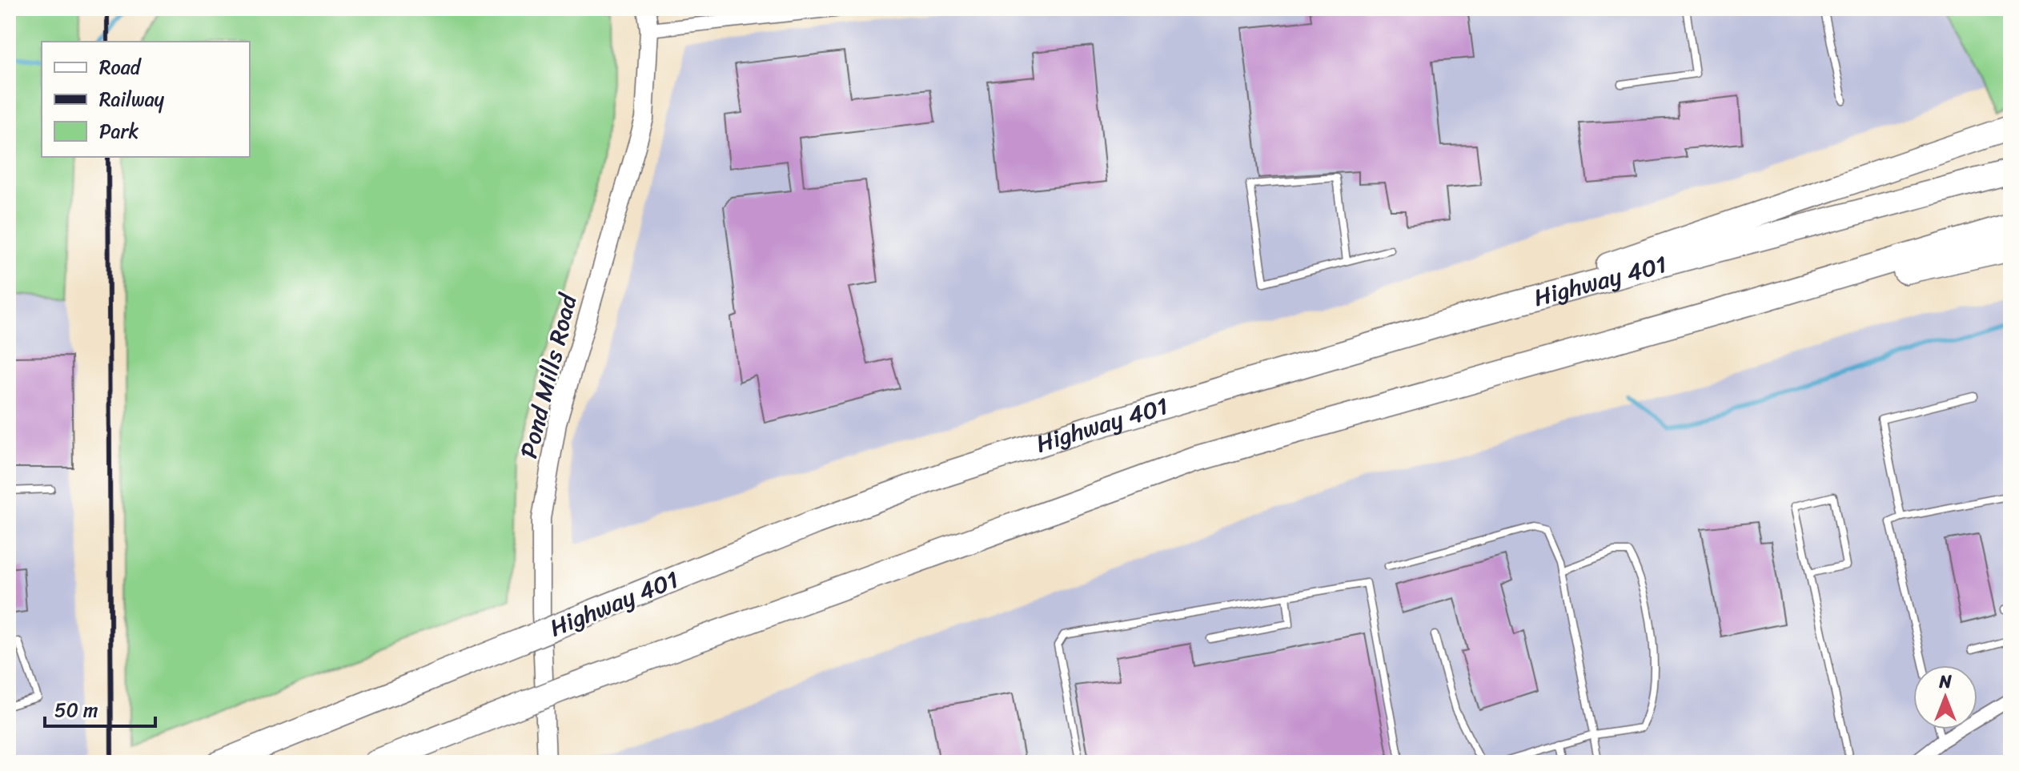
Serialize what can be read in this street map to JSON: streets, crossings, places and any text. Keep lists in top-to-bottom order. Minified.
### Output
{"streets":{"highway":["Highway 401"],"main road":["Pond Mills Road"]},"legend":["Road","Railway","Park"],"scale_bar":"50 m","north":"top"}
